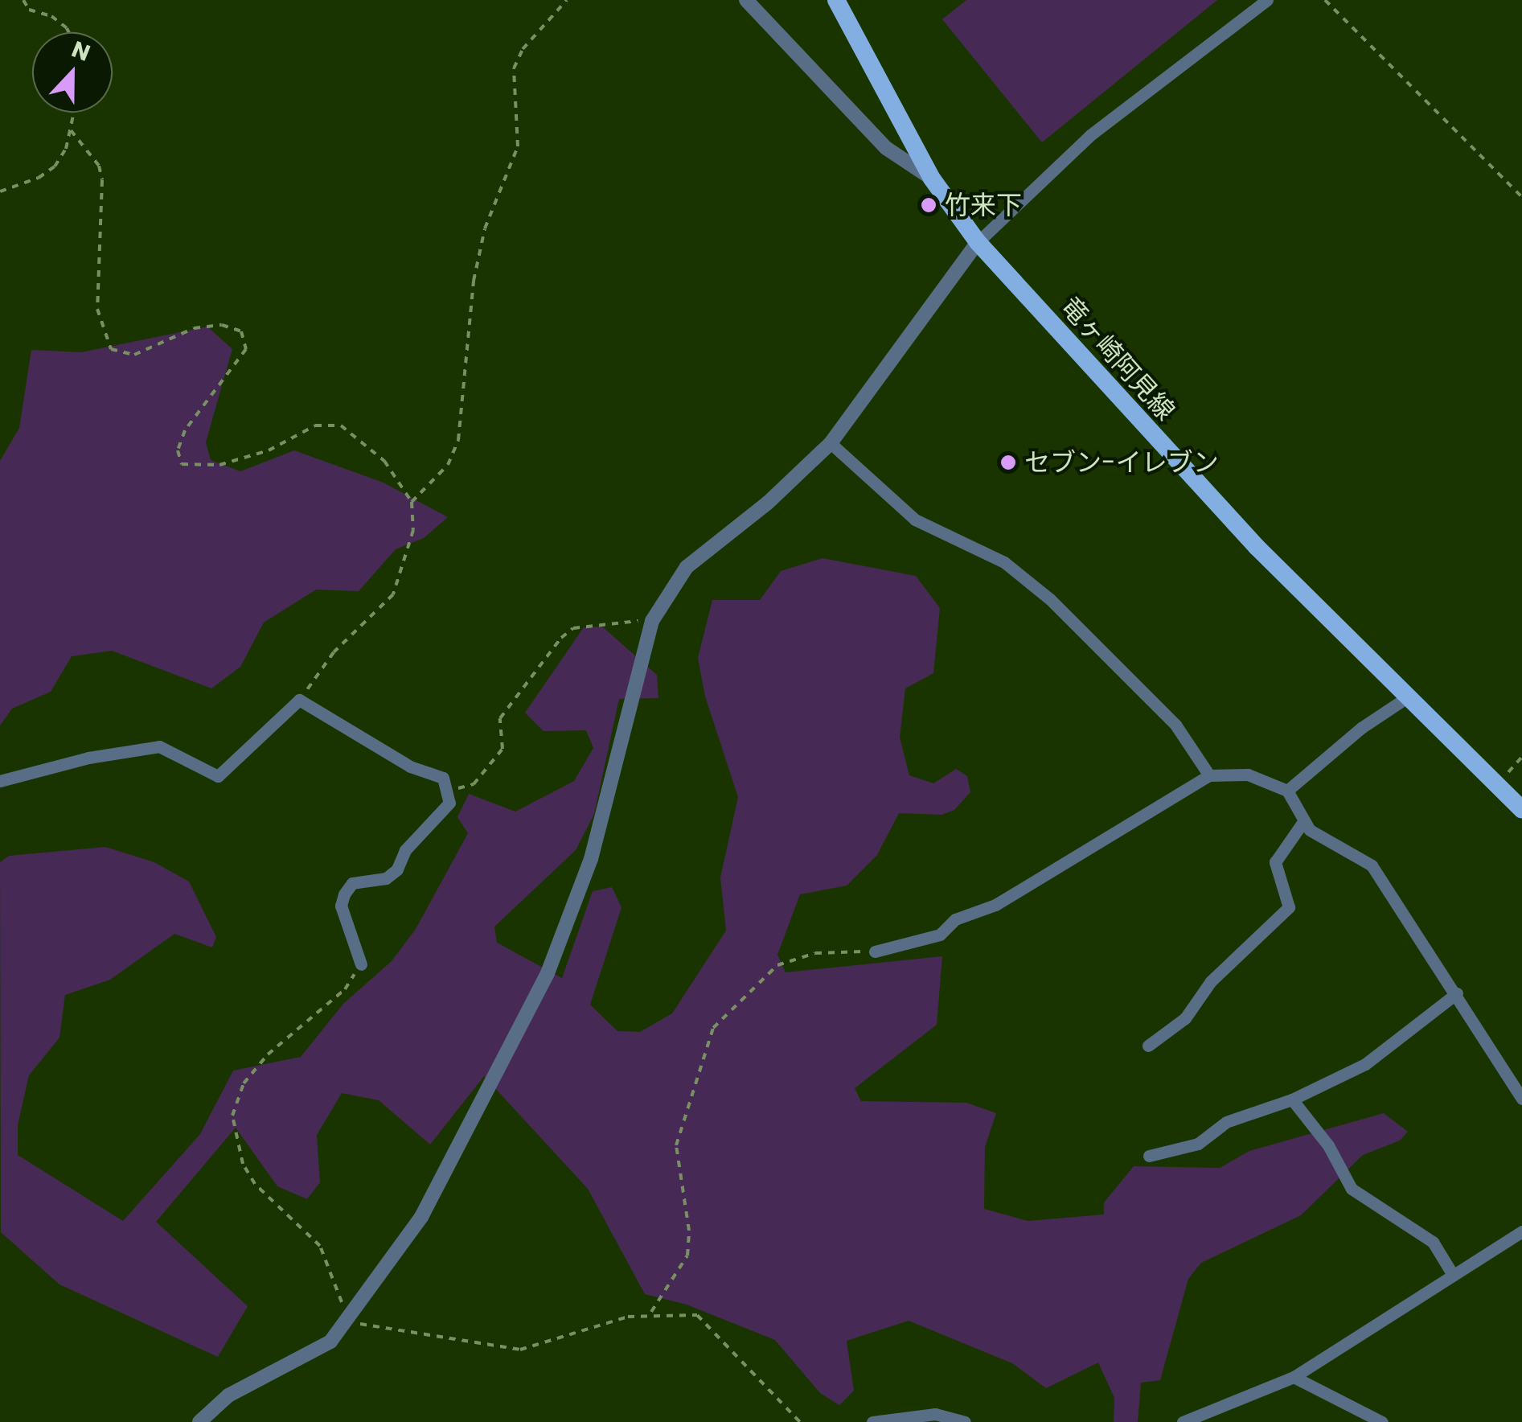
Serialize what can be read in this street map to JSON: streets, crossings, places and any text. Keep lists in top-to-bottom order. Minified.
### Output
{"streets":{"main road":["竜ヶ崎阿見線"]},"places":["竹来下","セブン-イレブン"],"north":"top"}
